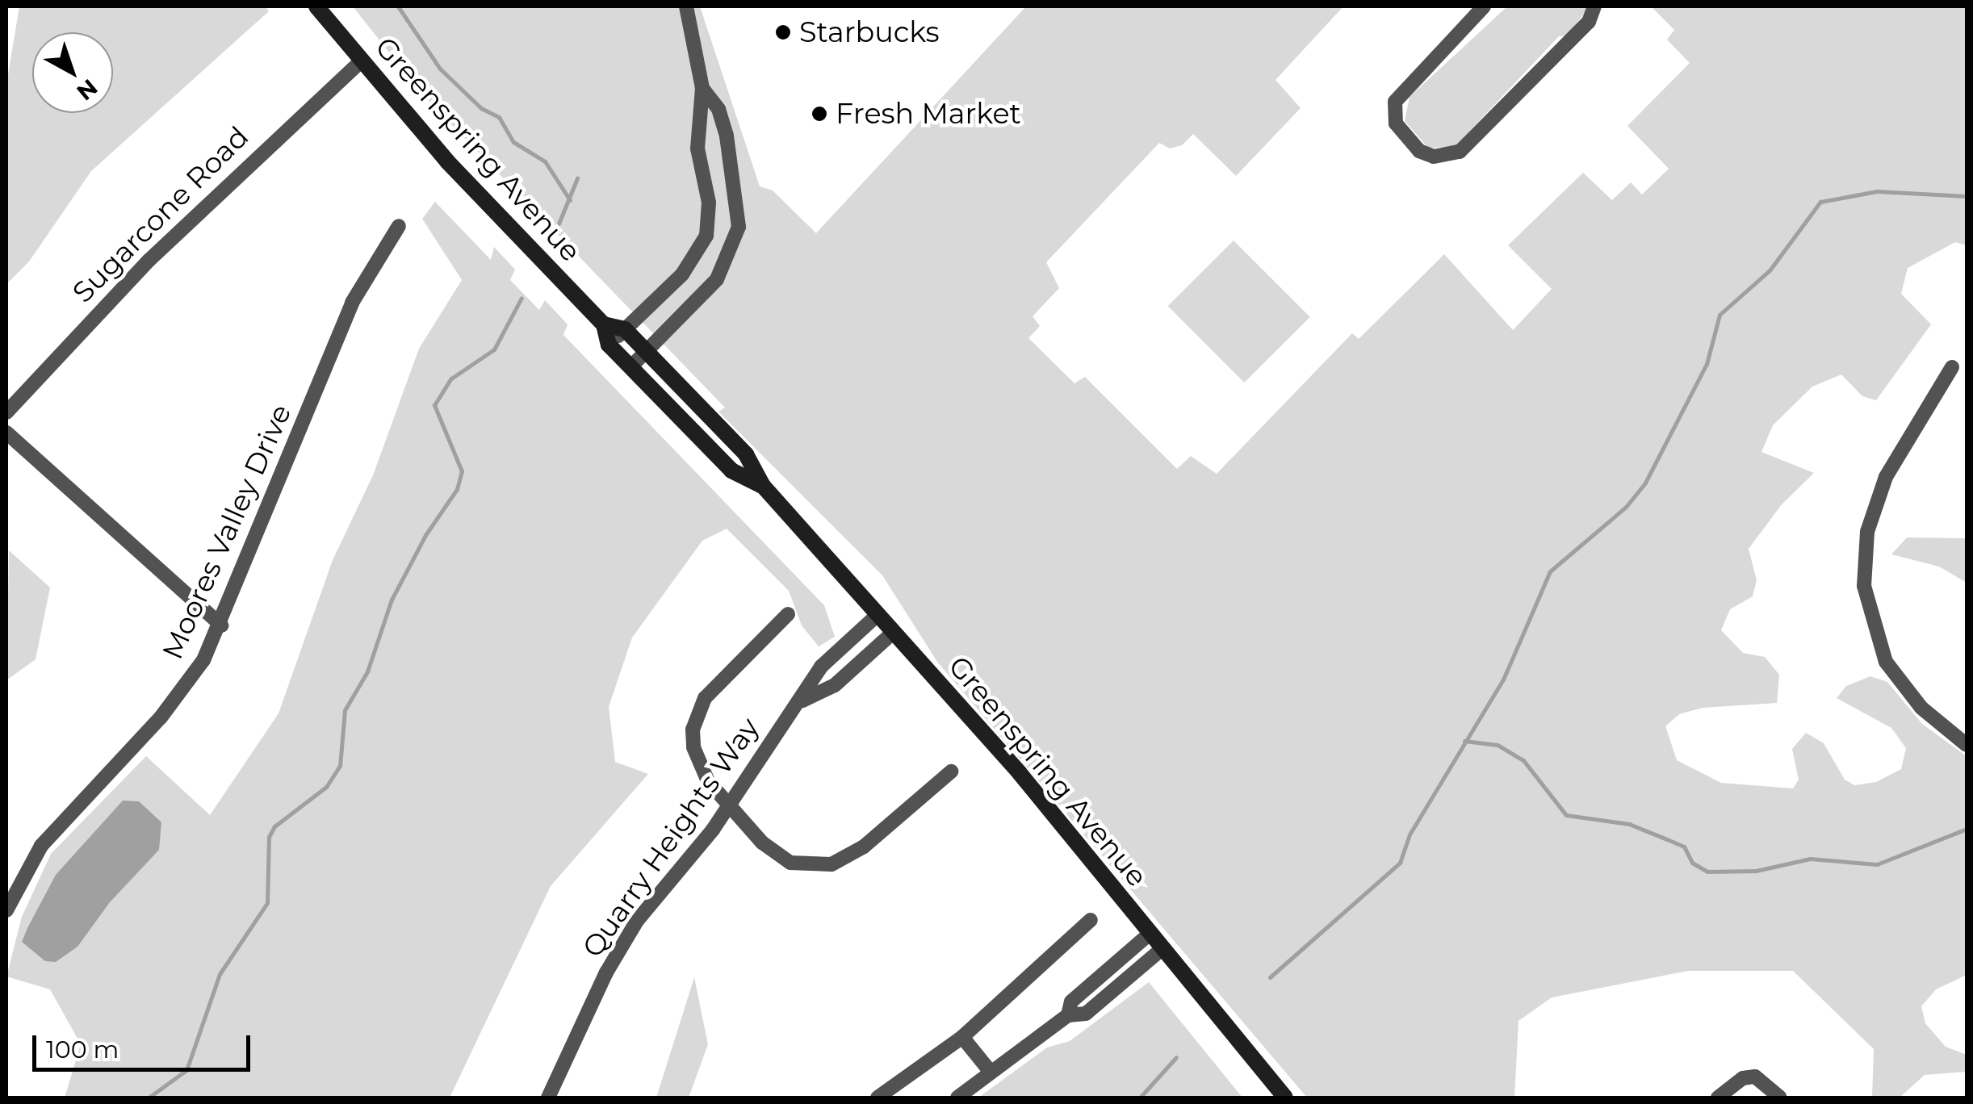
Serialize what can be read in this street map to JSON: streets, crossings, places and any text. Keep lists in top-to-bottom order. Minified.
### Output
{"streets":{"main road":["Greenspring Avenue"],"street":["Sugarcone Road","Moores Valley Drive","Quarry Heights Way"]},"crossings":[["Greenspring Avenue","Sugarcone Road"],["Greenspring Avenue","Quarry Heights Way"]],"places":["Starbucks","Fresh Market"],"scale_bar":"100 m","north":"bottom right"}
